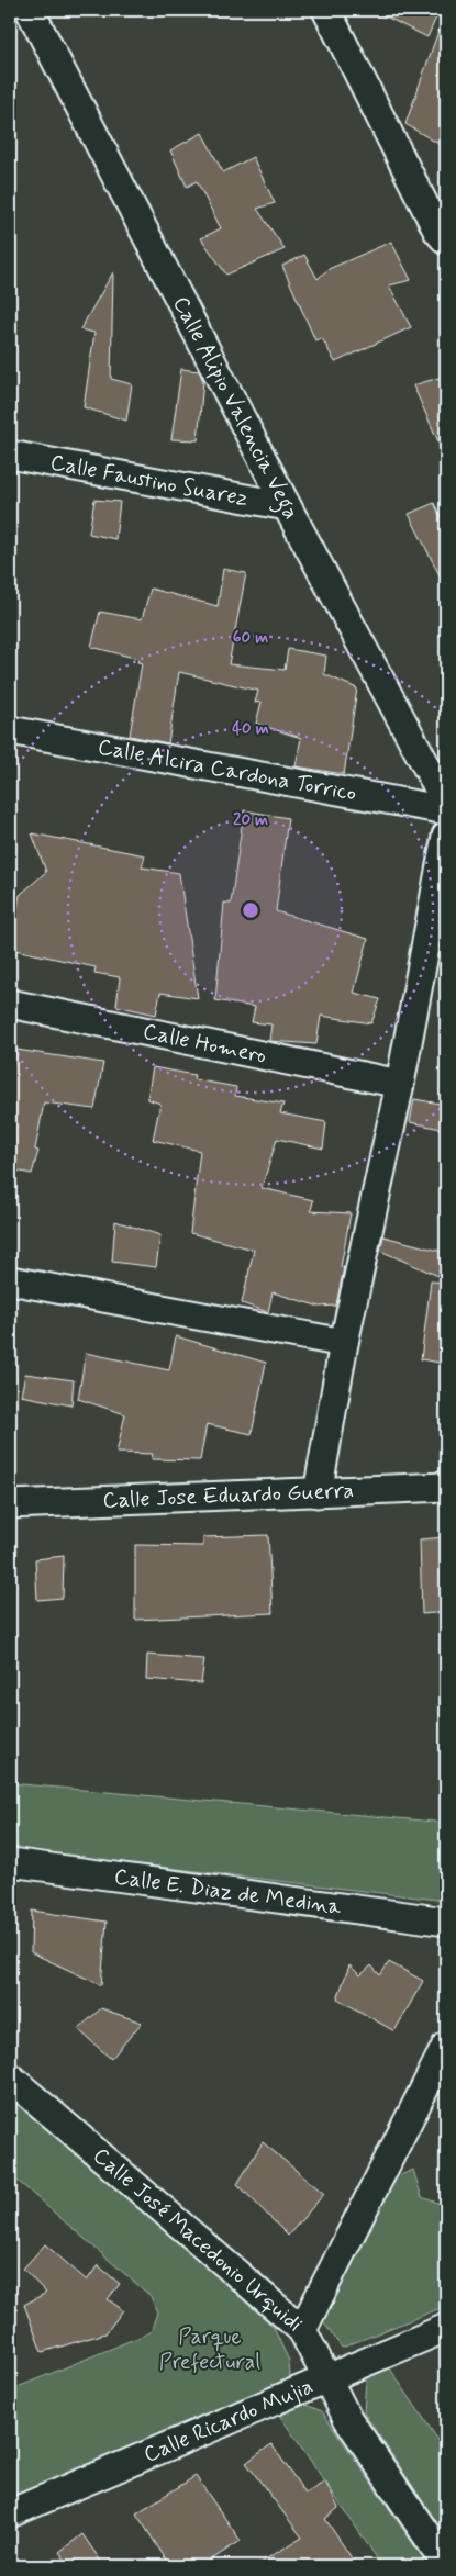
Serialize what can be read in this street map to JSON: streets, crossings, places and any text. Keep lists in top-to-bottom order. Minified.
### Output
{"streets":{"street":["Calle Alipio Valencia Vega","Calle Faustino Suarez","Calle Alcira Cardona Torrico","Calle Homero","Calle Jose Eduardo Guerra","Calle E. Diaz de Medina","Calle José Macedonio Urquidi","Calle Ricardo Mujia"]},"crossings":[["Calle Alipio Valencia Vega","Calle Faustino Suarez"],["Calle José Macedonio Urquidi","Calle Ricardo Mujia"]],"parks":["Parque Prefectural"],"rings":["60 m","40 m","20 m"]}
